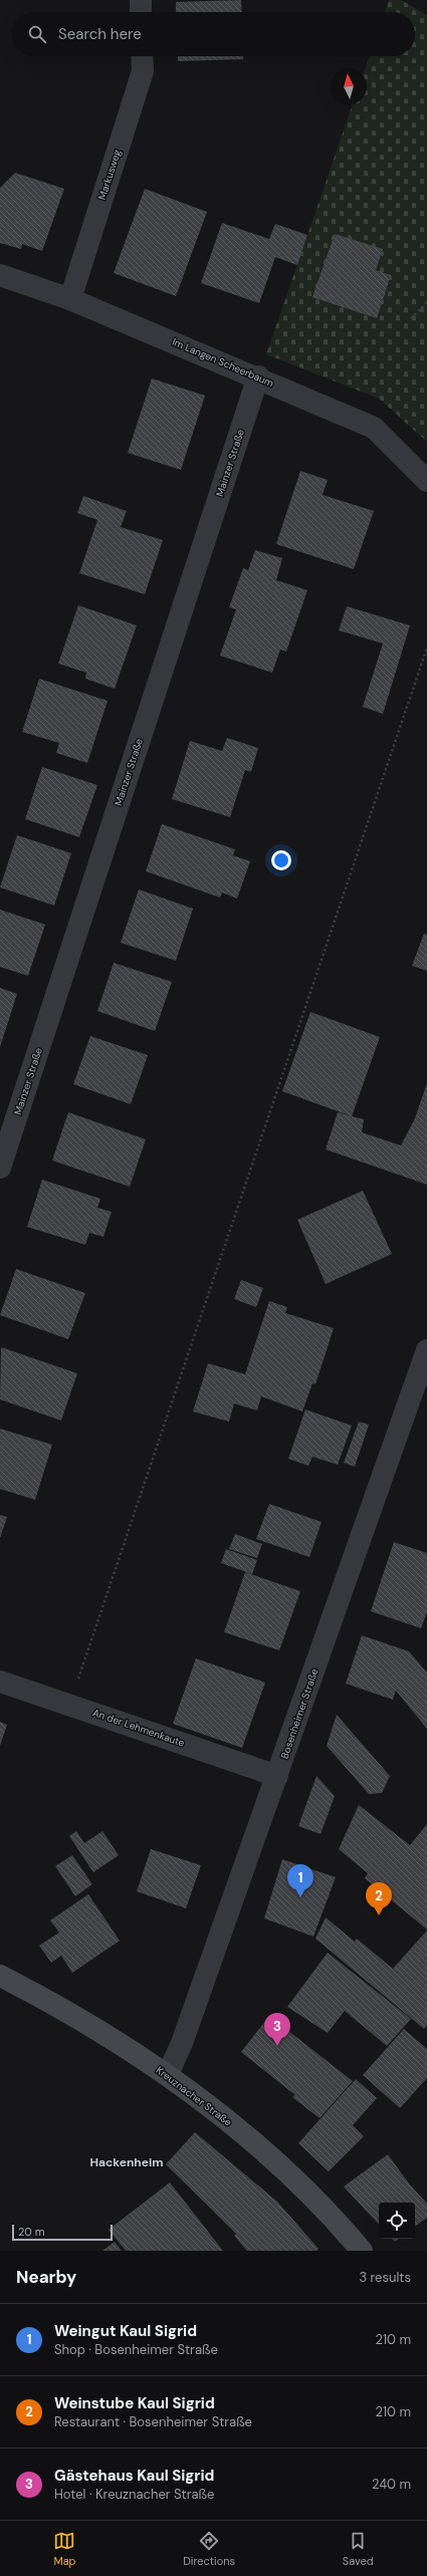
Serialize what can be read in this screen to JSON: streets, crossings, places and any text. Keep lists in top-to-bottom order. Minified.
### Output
{"streets":{"main road":["Kreuznacher Straße"],"street":["Markusweg","Im Langen Scheerbaum","Mainzer Straße","Bosenheimer Straße","An der Lehmenkaute"]},"crossings":[["Markusweg","Im Langen Scheerbaum"],["Im Langen Scheerbaum","Mainzer Straße"],["Bosenheimer Straße","An der Lehmenkaute"],["Bosenheimer Straße","Kreuznacher Straße"]],"districts":["Hackenheim"],"scale_bar":"20 m","north":"top","page":{"search":"Search here","pins":["1","2","3"],"scale":"20 m","heading":["Nearby","3 results"],"list":[{"mark":"1","name":"Weingut Kaul Sigrid","note":"Shop · Bosenheimer Straße","value":"210 m"},{"mark":"2","name":"Weinstube Kaul Sigrid","note":"Restaurant · Bosenheimer Straße","value":"210 m"},{"mark":"3","name":"Gästehaus Kaul Sigrid","note":"Hotel · Kreuznacher Straße","value":"240 m"}],"nav":["Map","Directions","Saved"]}}
